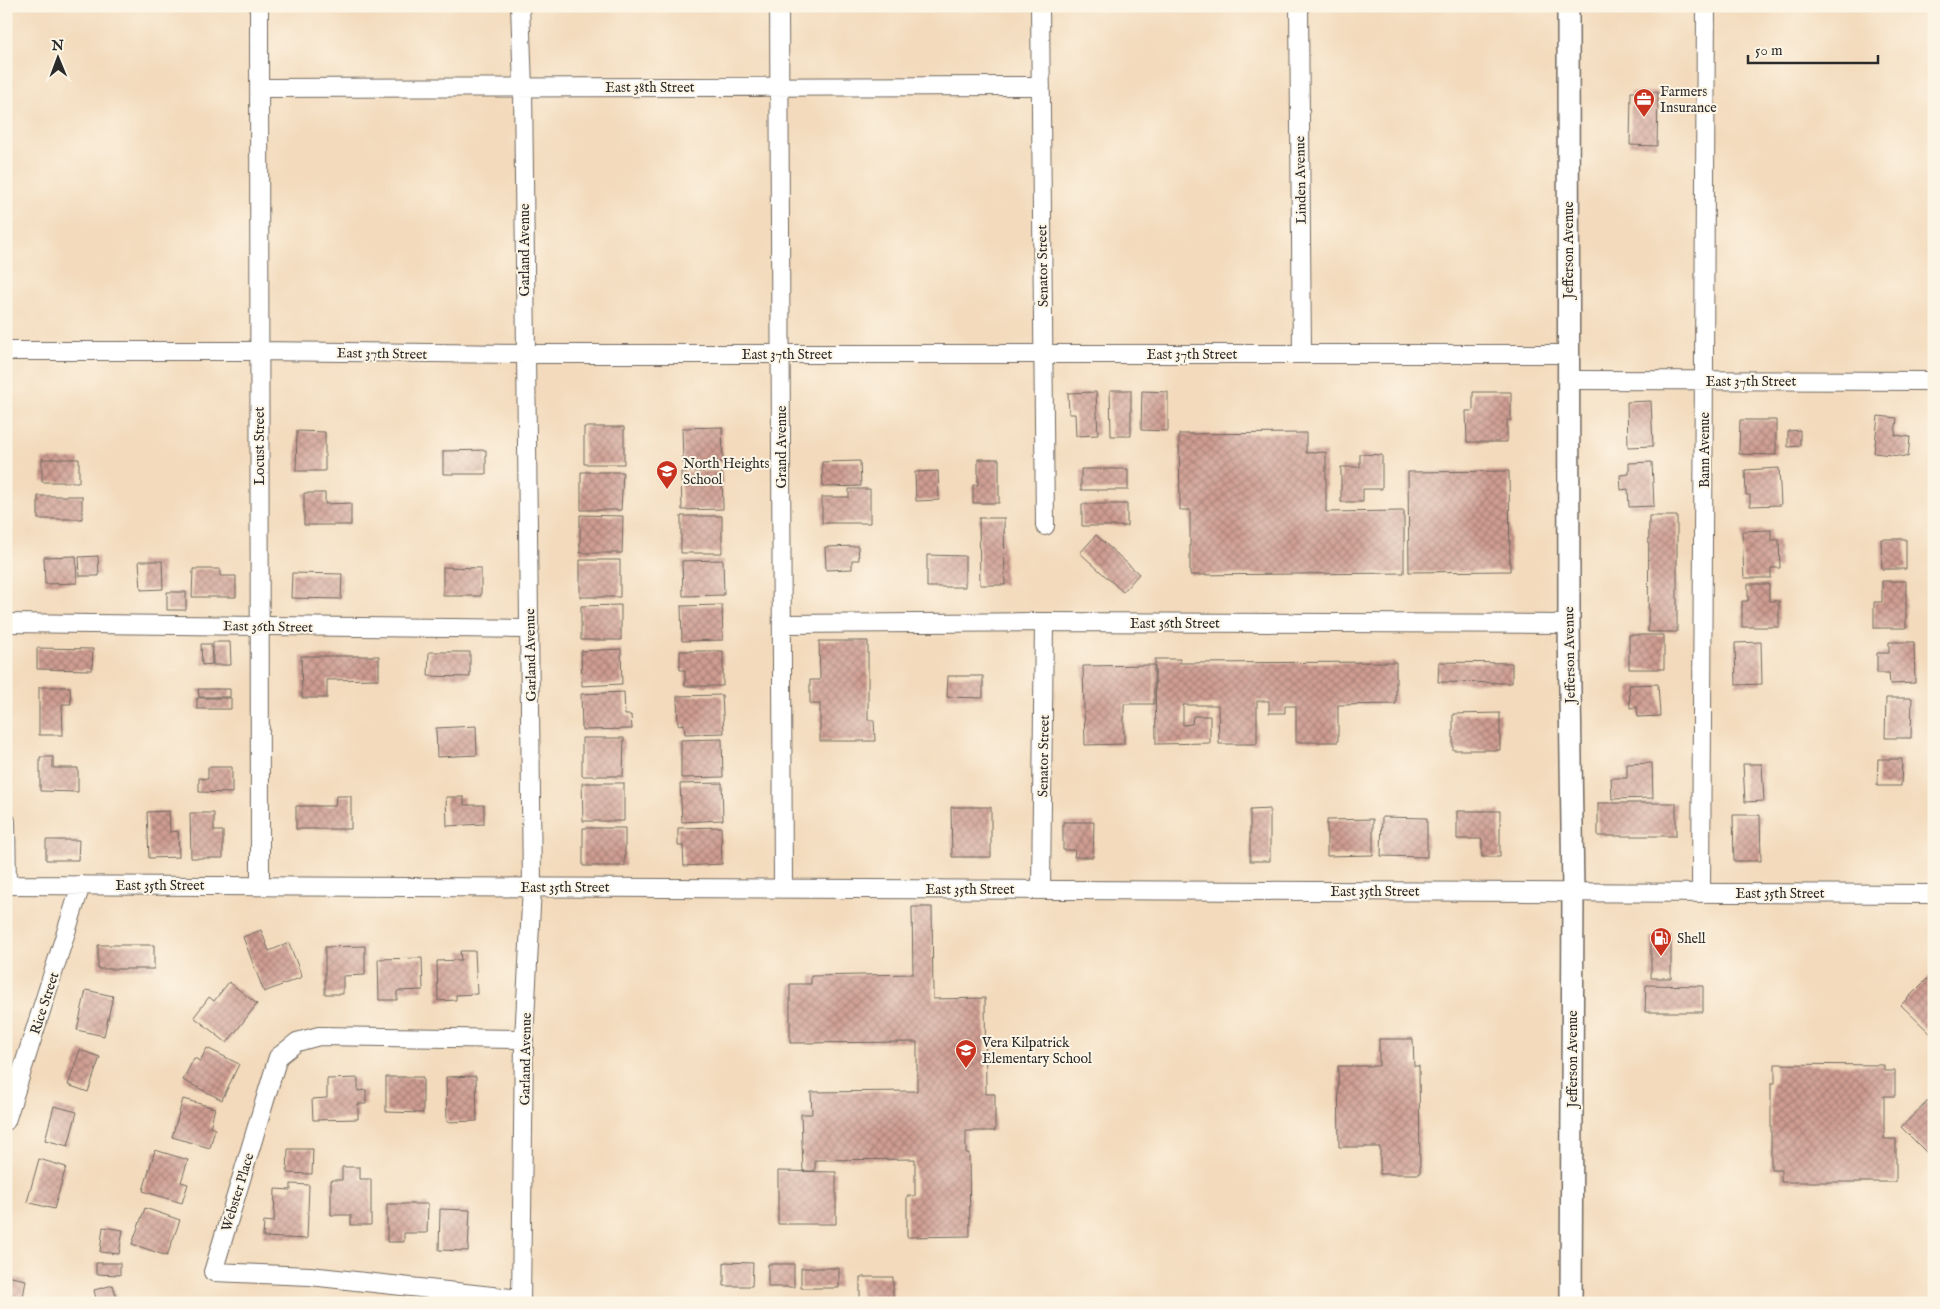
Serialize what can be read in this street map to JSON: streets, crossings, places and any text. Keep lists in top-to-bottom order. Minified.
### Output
{"streets":{"main road":["Jefferson Avenue"],"street":["East 38th Street","Linden Avenue","Garland Avenue","Senator Street","East 37th Street","Locust Street","Grand Avenue","Bann Avenue","East 36th Street","East 35th Street","Rice Street","Webster Place"]},"crossings":[["East 38th Street","Garland Avenue"],["East 38th Street","Senator Street"],["East 38th Street","Locust Street"],["East 38th Street","Grand Avenue"],["Linden Avenue","East 37th Street"],["Garland Avenue","East 37th Street"],["Garland Avenue","East 36th Street"],["Garland Avenue","East 35th Street"],["Garland Avenue","Webster Place"],["Jefferson Avenue","East 37th Street"],["Jefferson Avenue","East 36th Street"],["Jefferson Avenue","East 35th Street"],["Senator Street","East 37th Street"],["Senator Street","East 36th Street"],["Senator Street","East 35th Street"],["East 37th Street","Locust Street"],["East 37th Street","Grand Avenue"],["East 37th Street","Bann Avenue"],["Locust Street","East 36th Street"],["Locust Street","East 35th Street"],["Grand Avenue","East 36th Street"],["Grand Avenue","East 35th Street"],["Bann Avenue","East 35th Street"],["East 35th Street","Rice Street"]],"places":{"office":["Farmers Insurance"],"school or university":["North Heights School","Vera Kilpatrick Elementary School"],"fuel station":["Shell"]},"scale_bar":"50 m","north":"top"}
